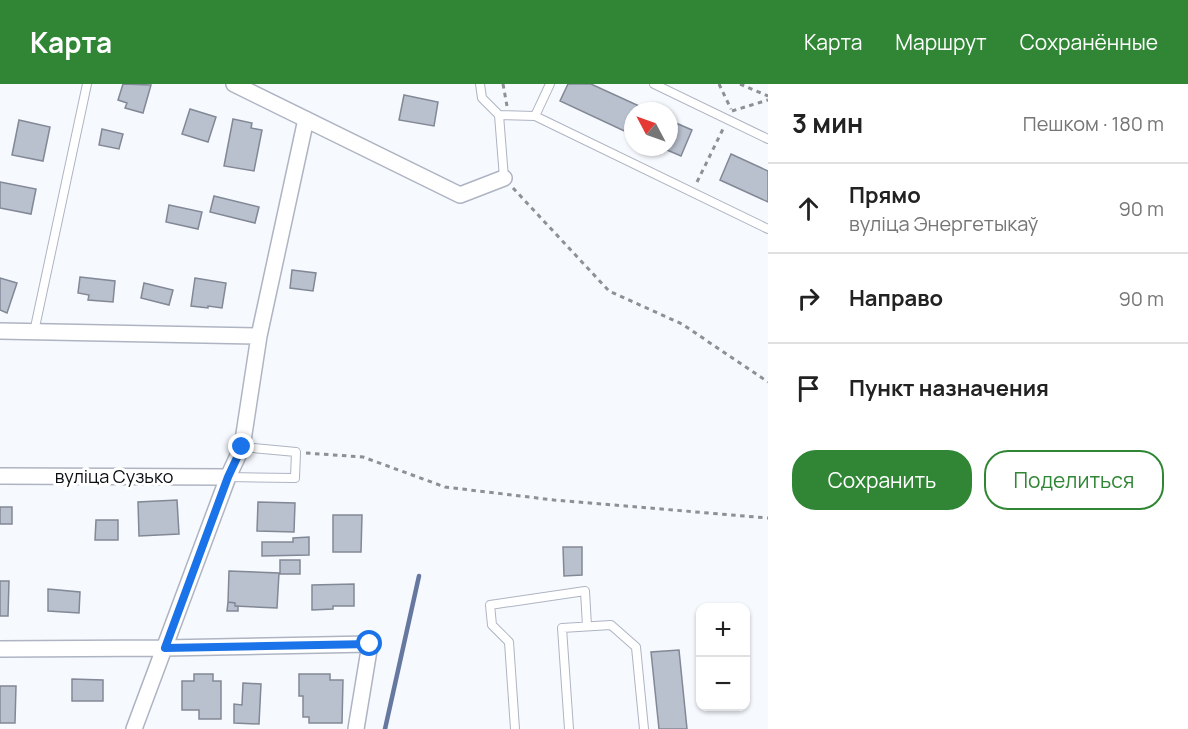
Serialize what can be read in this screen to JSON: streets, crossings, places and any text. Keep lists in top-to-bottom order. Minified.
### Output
{"streets":{"street":["вуліца Сузько"]},"north":"top left","page":{"header":"Карта","nav":["Карта","Маршрут","Сохранённые"],"heading":["3 мин","Пешком · 180 m"],"list":[["Прямо","вуліца Энергетыкаў","90 m"],["Направо","90 m"],"Пункт назначения"],"buttons":["Сохранить","Поделиться"],"map_buttons":["+","−"]}}
